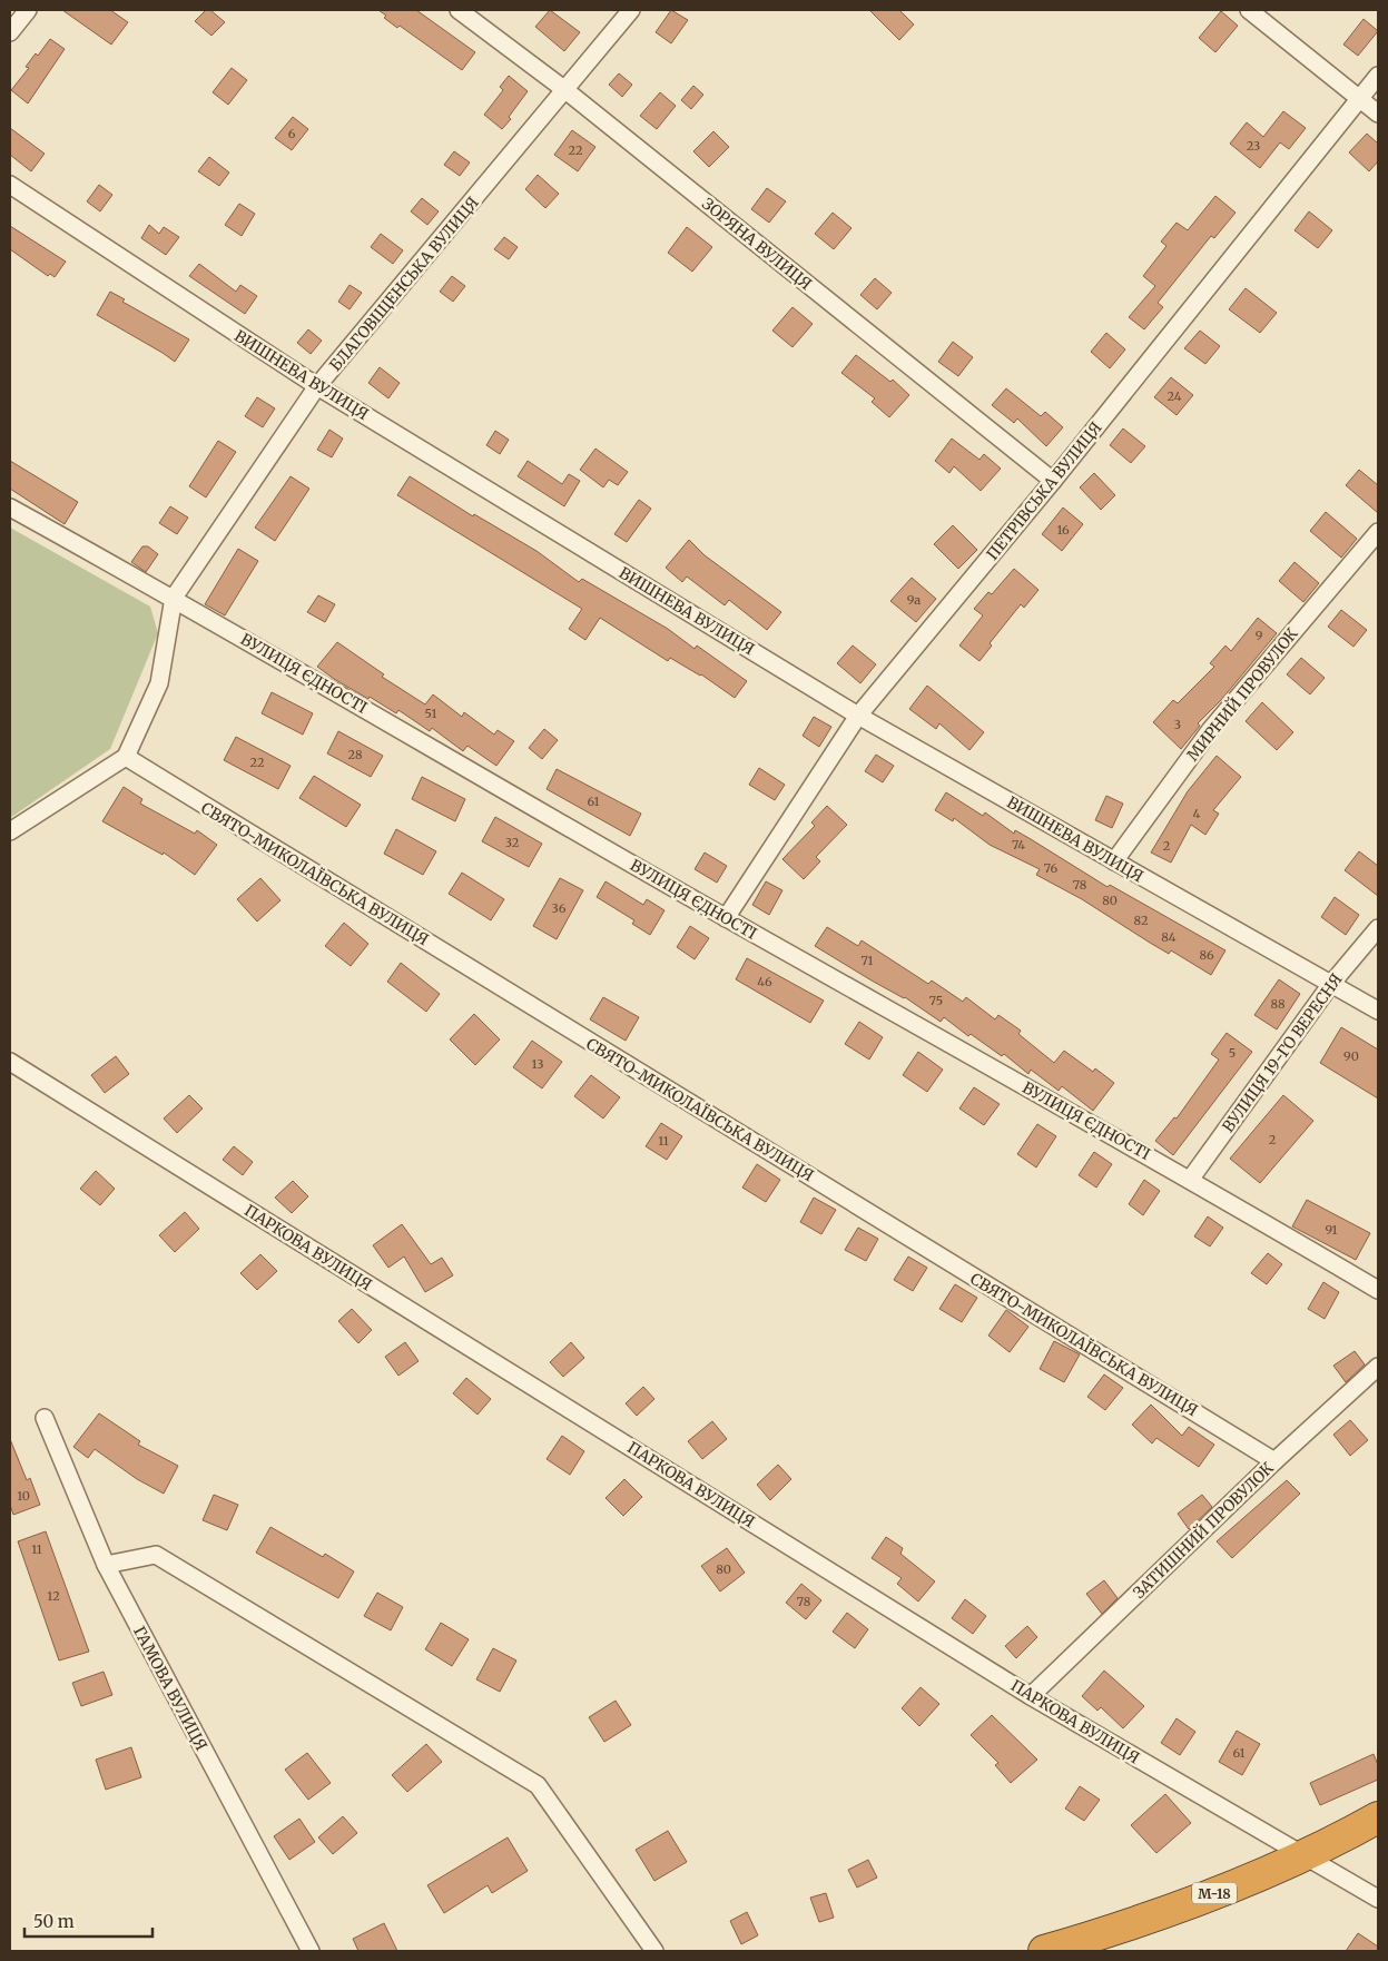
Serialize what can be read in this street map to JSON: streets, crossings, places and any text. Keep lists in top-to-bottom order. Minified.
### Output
{"streets":{"highway":["М-18"],"street":["ЗОРЯНА ВУЛИЦЯ","БЛАГОВІЩЕНСЬКА ВУЛИЦЯ","ВИШНЕВА ВУЛИЦЯ","ПЕТРІВСЬКА ВУЛИЦЯ","ВУЛИЦЯ ЄДНОСТІ","МИРНИЙ ПРОВУЛОК","СВЯТО-МИКОЛАЇВСЬКА ВУЛИЦЯ","ВУЛИЦЯ 19-ГО ВЕРЕСНЯ","ПАРКОВА ВУЛИЦЯ","ЗАТИШНИЙ ПРОВУЛОК","ГАМОВА ВУЛИЦЯ"]},"crossings":[["ЗОРЯНА ВУЛИЦЯ","БЛАГОВІЩЕНСЬКА ВУЛИЦЯ"],["ЗОРЯНА ВУЛИЦЯ","ПЕТРІВСЬКА ВУЛИЦЯ"],["БЛАГОВІЩЕНСЬКА ВУЛИЦЯ","ВИШНЕВА ВУЛИЦЯ"],["БЛАГОВІЩЕНСЬКА ВУЛИЦЯ","ВУЛИЦЯ ЄДНОСТІ"],["ВИШНЕВА ВУЛИЦЯ","ПЕТРІВСЬКА ВУЛИЦЯ"],["ВИШНЕВА ВУЛИЦЯ","МИРНИЙ ПРОВУЛОК"],["ВИШНЕВА ВУЛИЦЯ","ВУЛИЦЯ 19-ГО ВЕРЕСНЯ"],["ПЕТРІВСЬКА ВУЛИЦЯ","ВУЛИЦЯ ЄДНОСТІ"],["ВУЛИЦЯ ЄДНОСТІ","ВУЛИЦЯ 19-ГО ВЕРЕСНЯ"],["СВЯТО-МИКОЛАЇВСЬКА ВУЛИЦЯ","ЗАТИШНИЙ ПРОВУЛОК"],["ПАРКОВА ВУЛИЦЯ","ЗАТИШНИЙ ПРОВУЛОК"],["ПАРКОВА ВУЛИЦЯ","М-18"]],"house_numbers":["6","23","22","24","16","9а","9","51","3","28","22","61","4","32","74","2","76","78","80","36","82","84","86","71","46","75","88","5","90","13","2","11","91","10","11","80","12","78","61"],"scale_bar":"50 m"}
